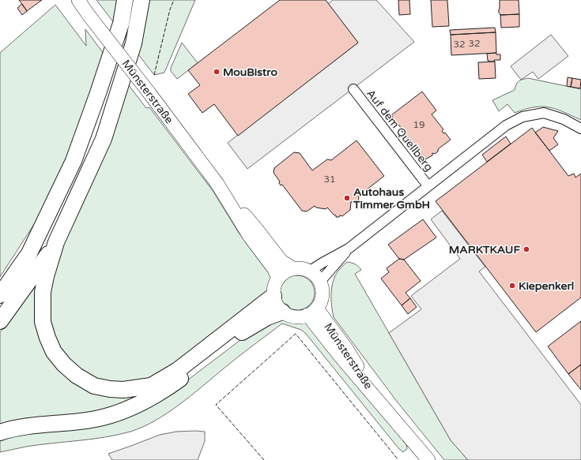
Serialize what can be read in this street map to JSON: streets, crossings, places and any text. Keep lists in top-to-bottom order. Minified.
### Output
{"streets":{"main road":["Münsterstraße"],"street":["Auf dem Quellberg"]},"crossings":[["Münsterstraße","Auf dem Quellberg"]],"places":["MouBistro","Autohaus Timmer GmbH","MARKTKAUF","Kiepenkerl"],"house_numbers":["32","32","19","31"]}
